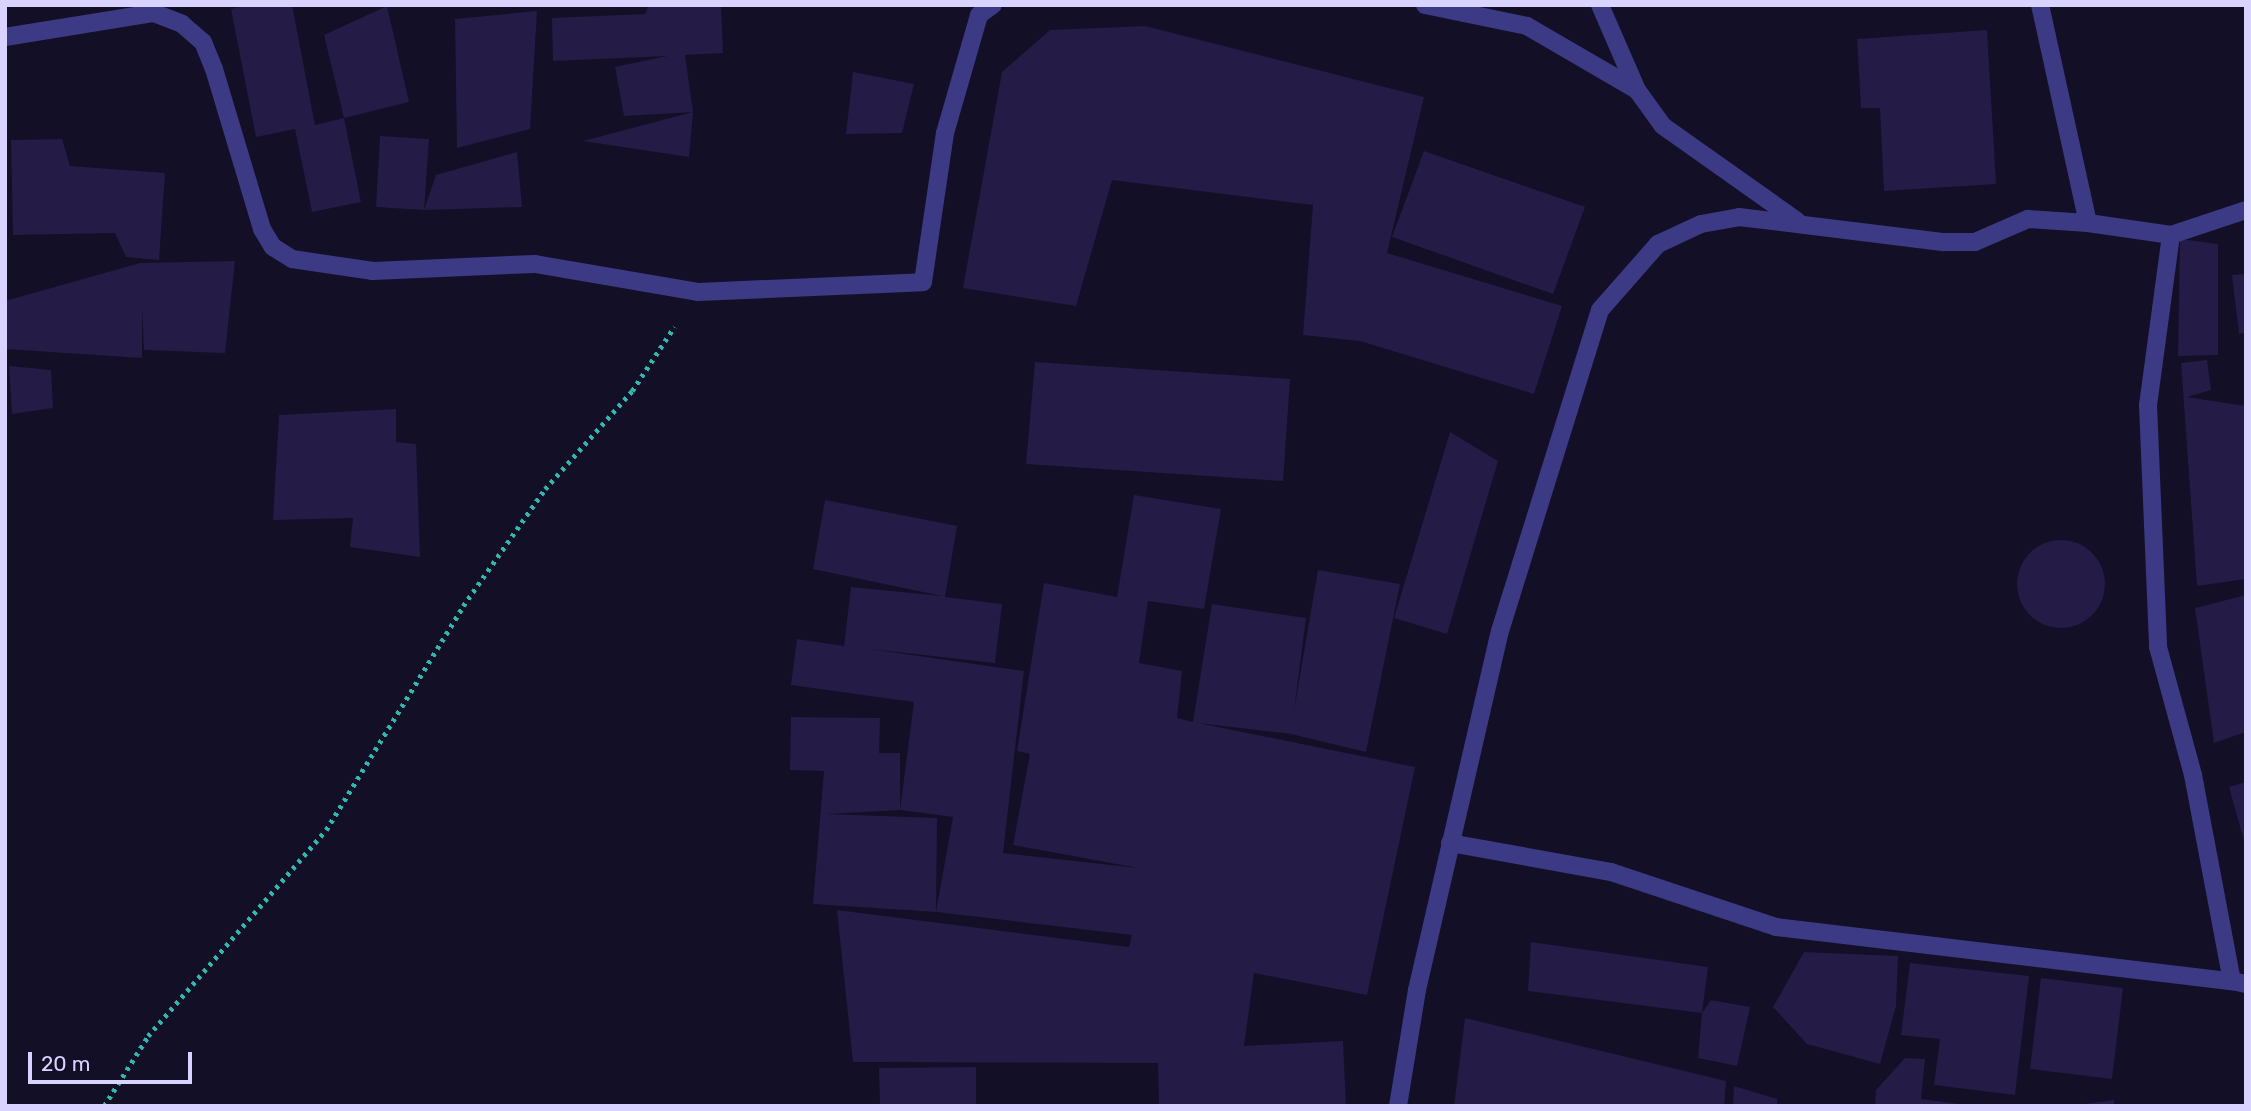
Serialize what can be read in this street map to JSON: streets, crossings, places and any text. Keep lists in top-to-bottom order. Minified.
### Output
{"scale_bar":"20 m"}
